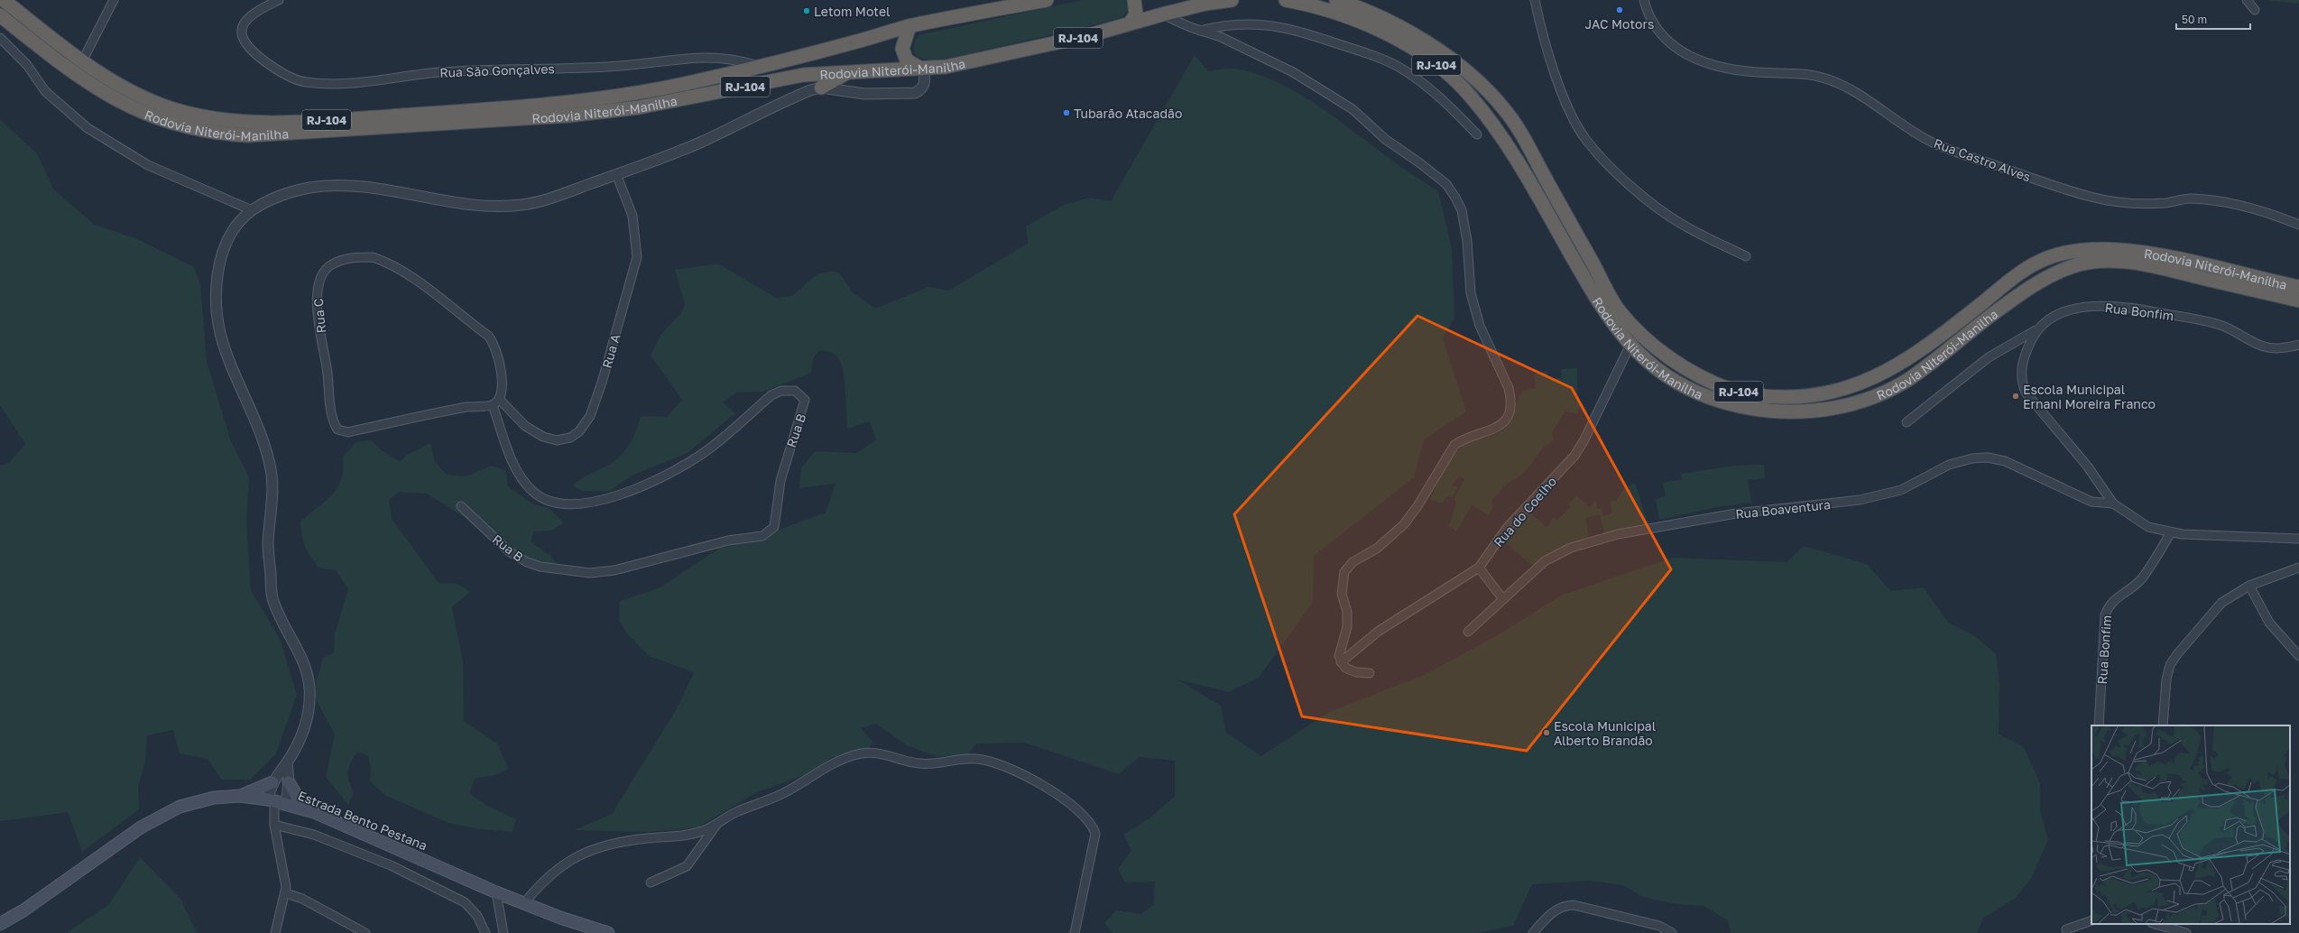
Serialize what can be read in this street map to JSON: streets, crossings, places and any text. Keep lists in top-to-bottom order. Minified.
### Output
{"streets":{"highway":["RJ-104","Rodovia Niterói-Manilha"],"main road":["Estrada Bento Pestana"],"street":["Rua São Gonçalves","Rua Castro Alves","Rua Bonfim","Rua C","Rua A","Rua B","Rua Boaventura","Rua do Coelho"]},"crossings":[["Rodovia Niterói-Manilha","Rua São Gonçalves"],["Rodovia Niterói-Manilha","Rua do Coelho"],["Rua C","Rua A"],["Rua C","Rua B"],["Rua A","Rua B"]],"places":["JAC Motors","Letom Motel","Tubarão Atacadão","Escola Municipal Ernani Moreira Franco","Escola Municipal Alberto Brandão"],"scale_bar":"50 m"}
